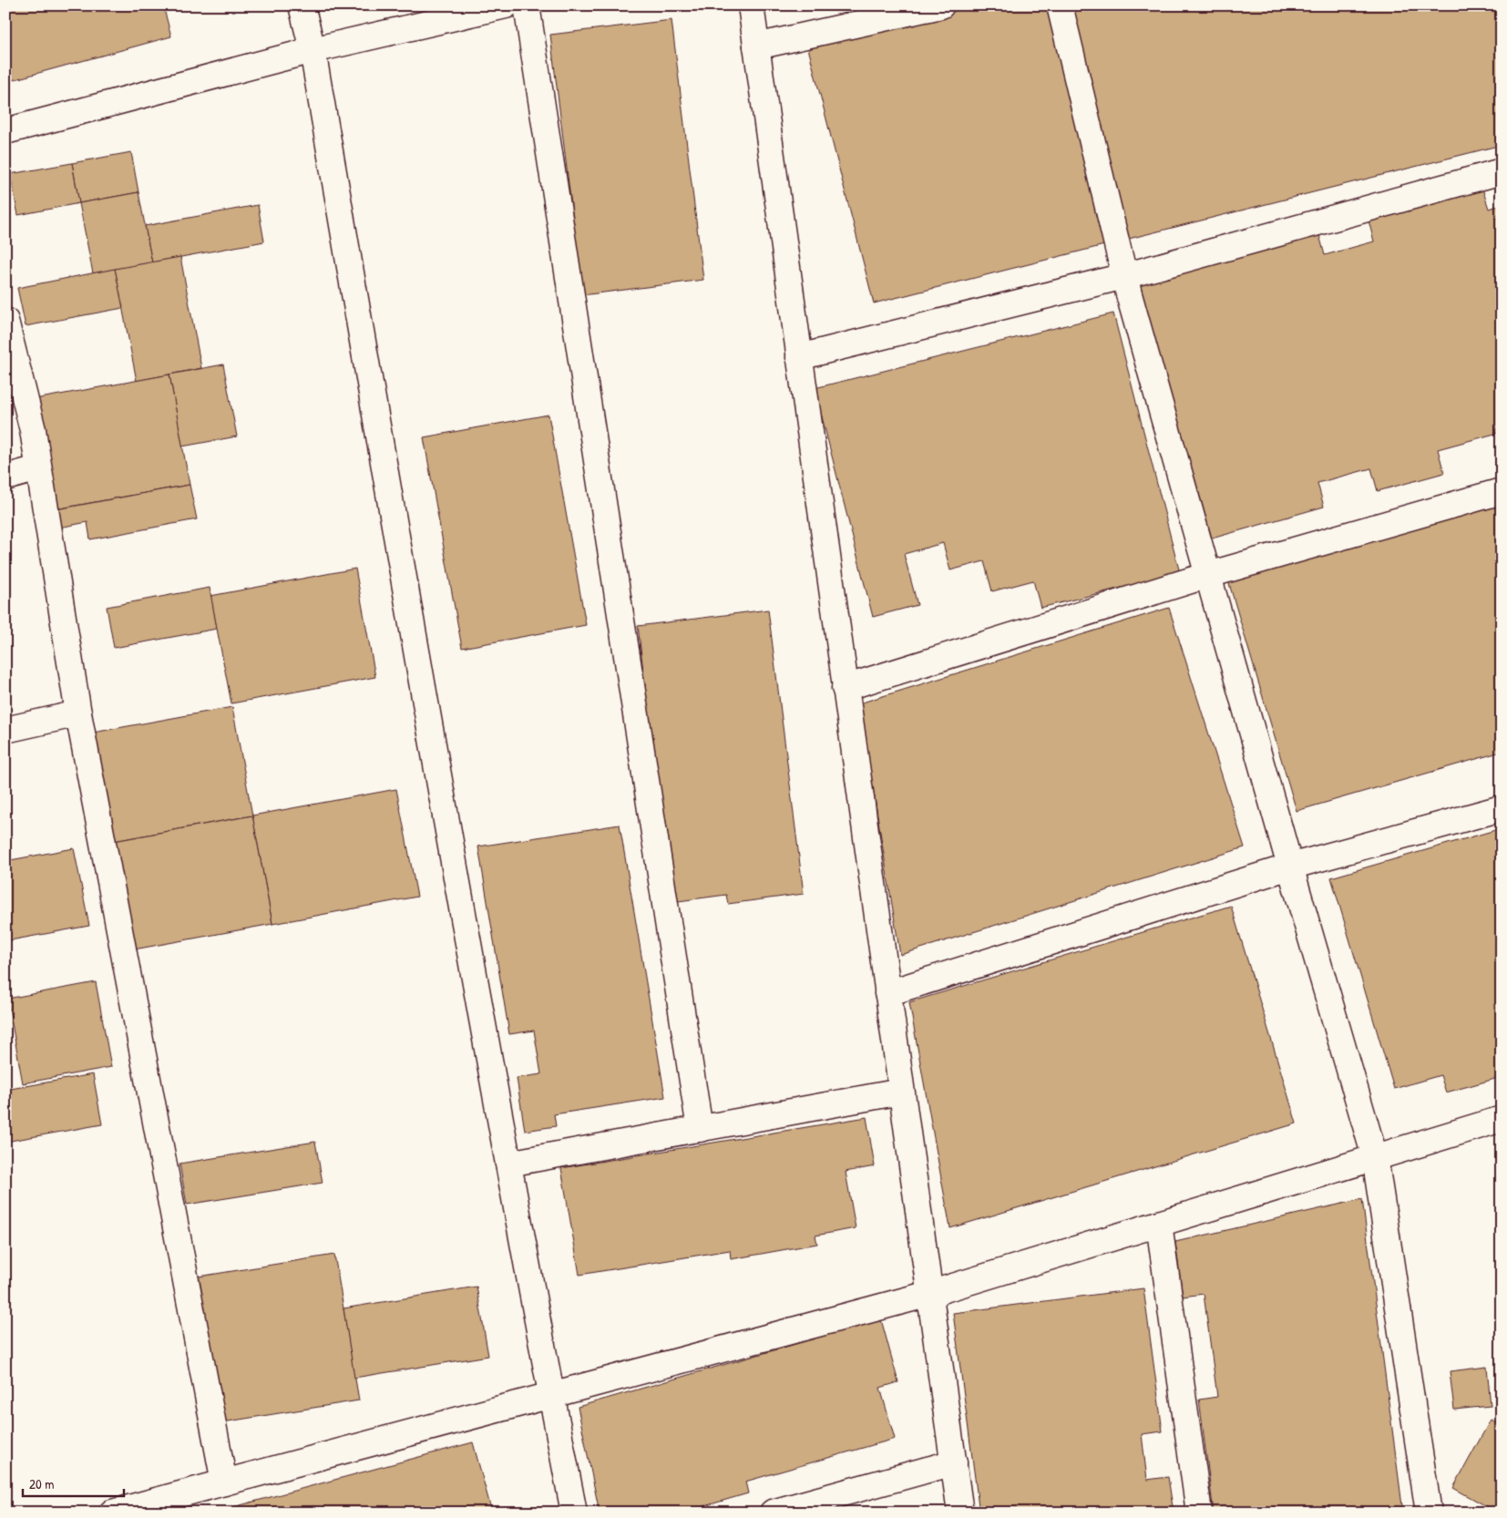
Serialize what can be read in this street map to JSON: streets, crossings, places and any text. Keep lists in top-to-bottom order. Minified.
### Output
{"scale_bar":"20 m"}
